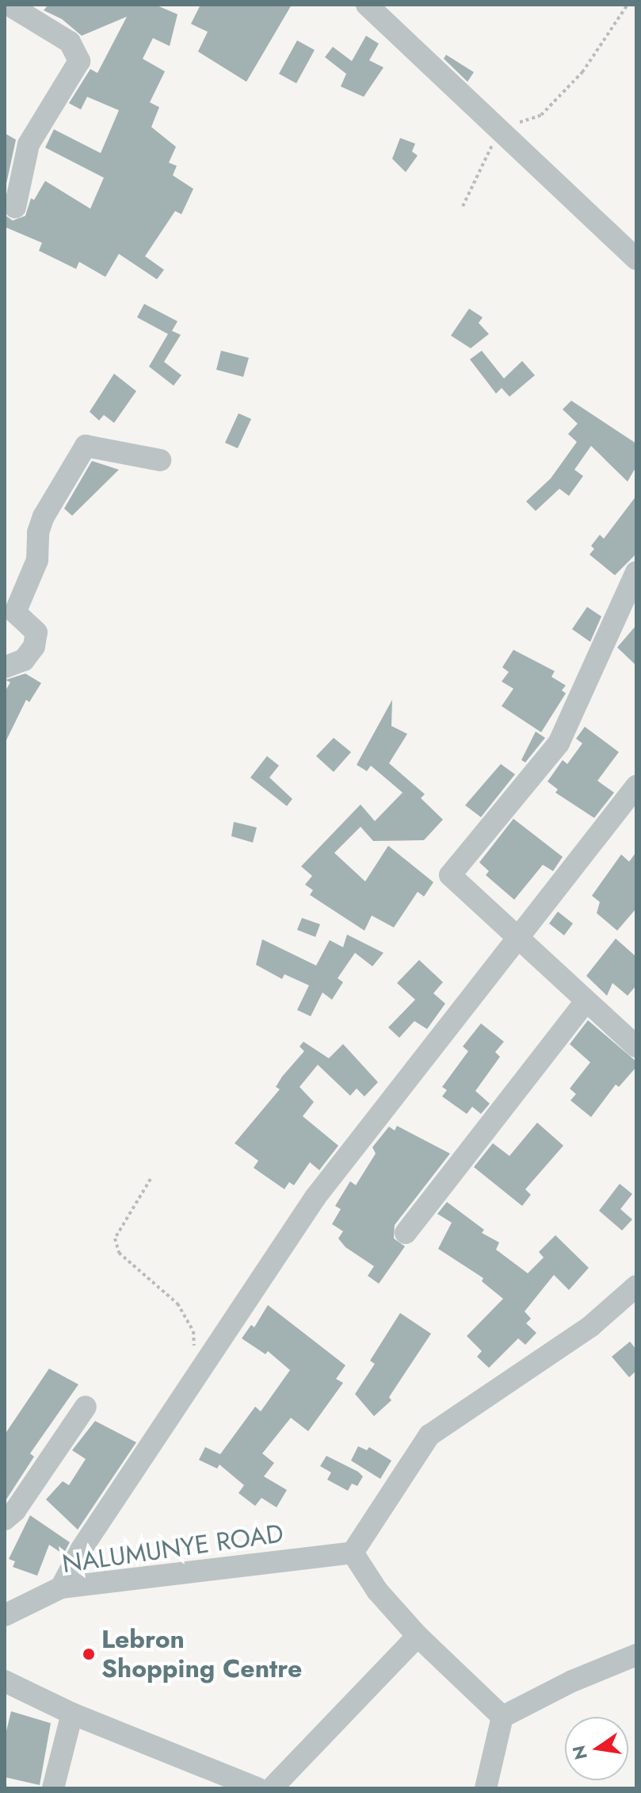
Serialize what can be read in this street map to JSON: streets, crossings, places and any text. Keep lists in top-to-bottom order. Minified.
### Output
{"streets":{"street":["NALUMUNYE ROAD"]},"places":["Lebron Shopping Centre"],"north":"left"}
